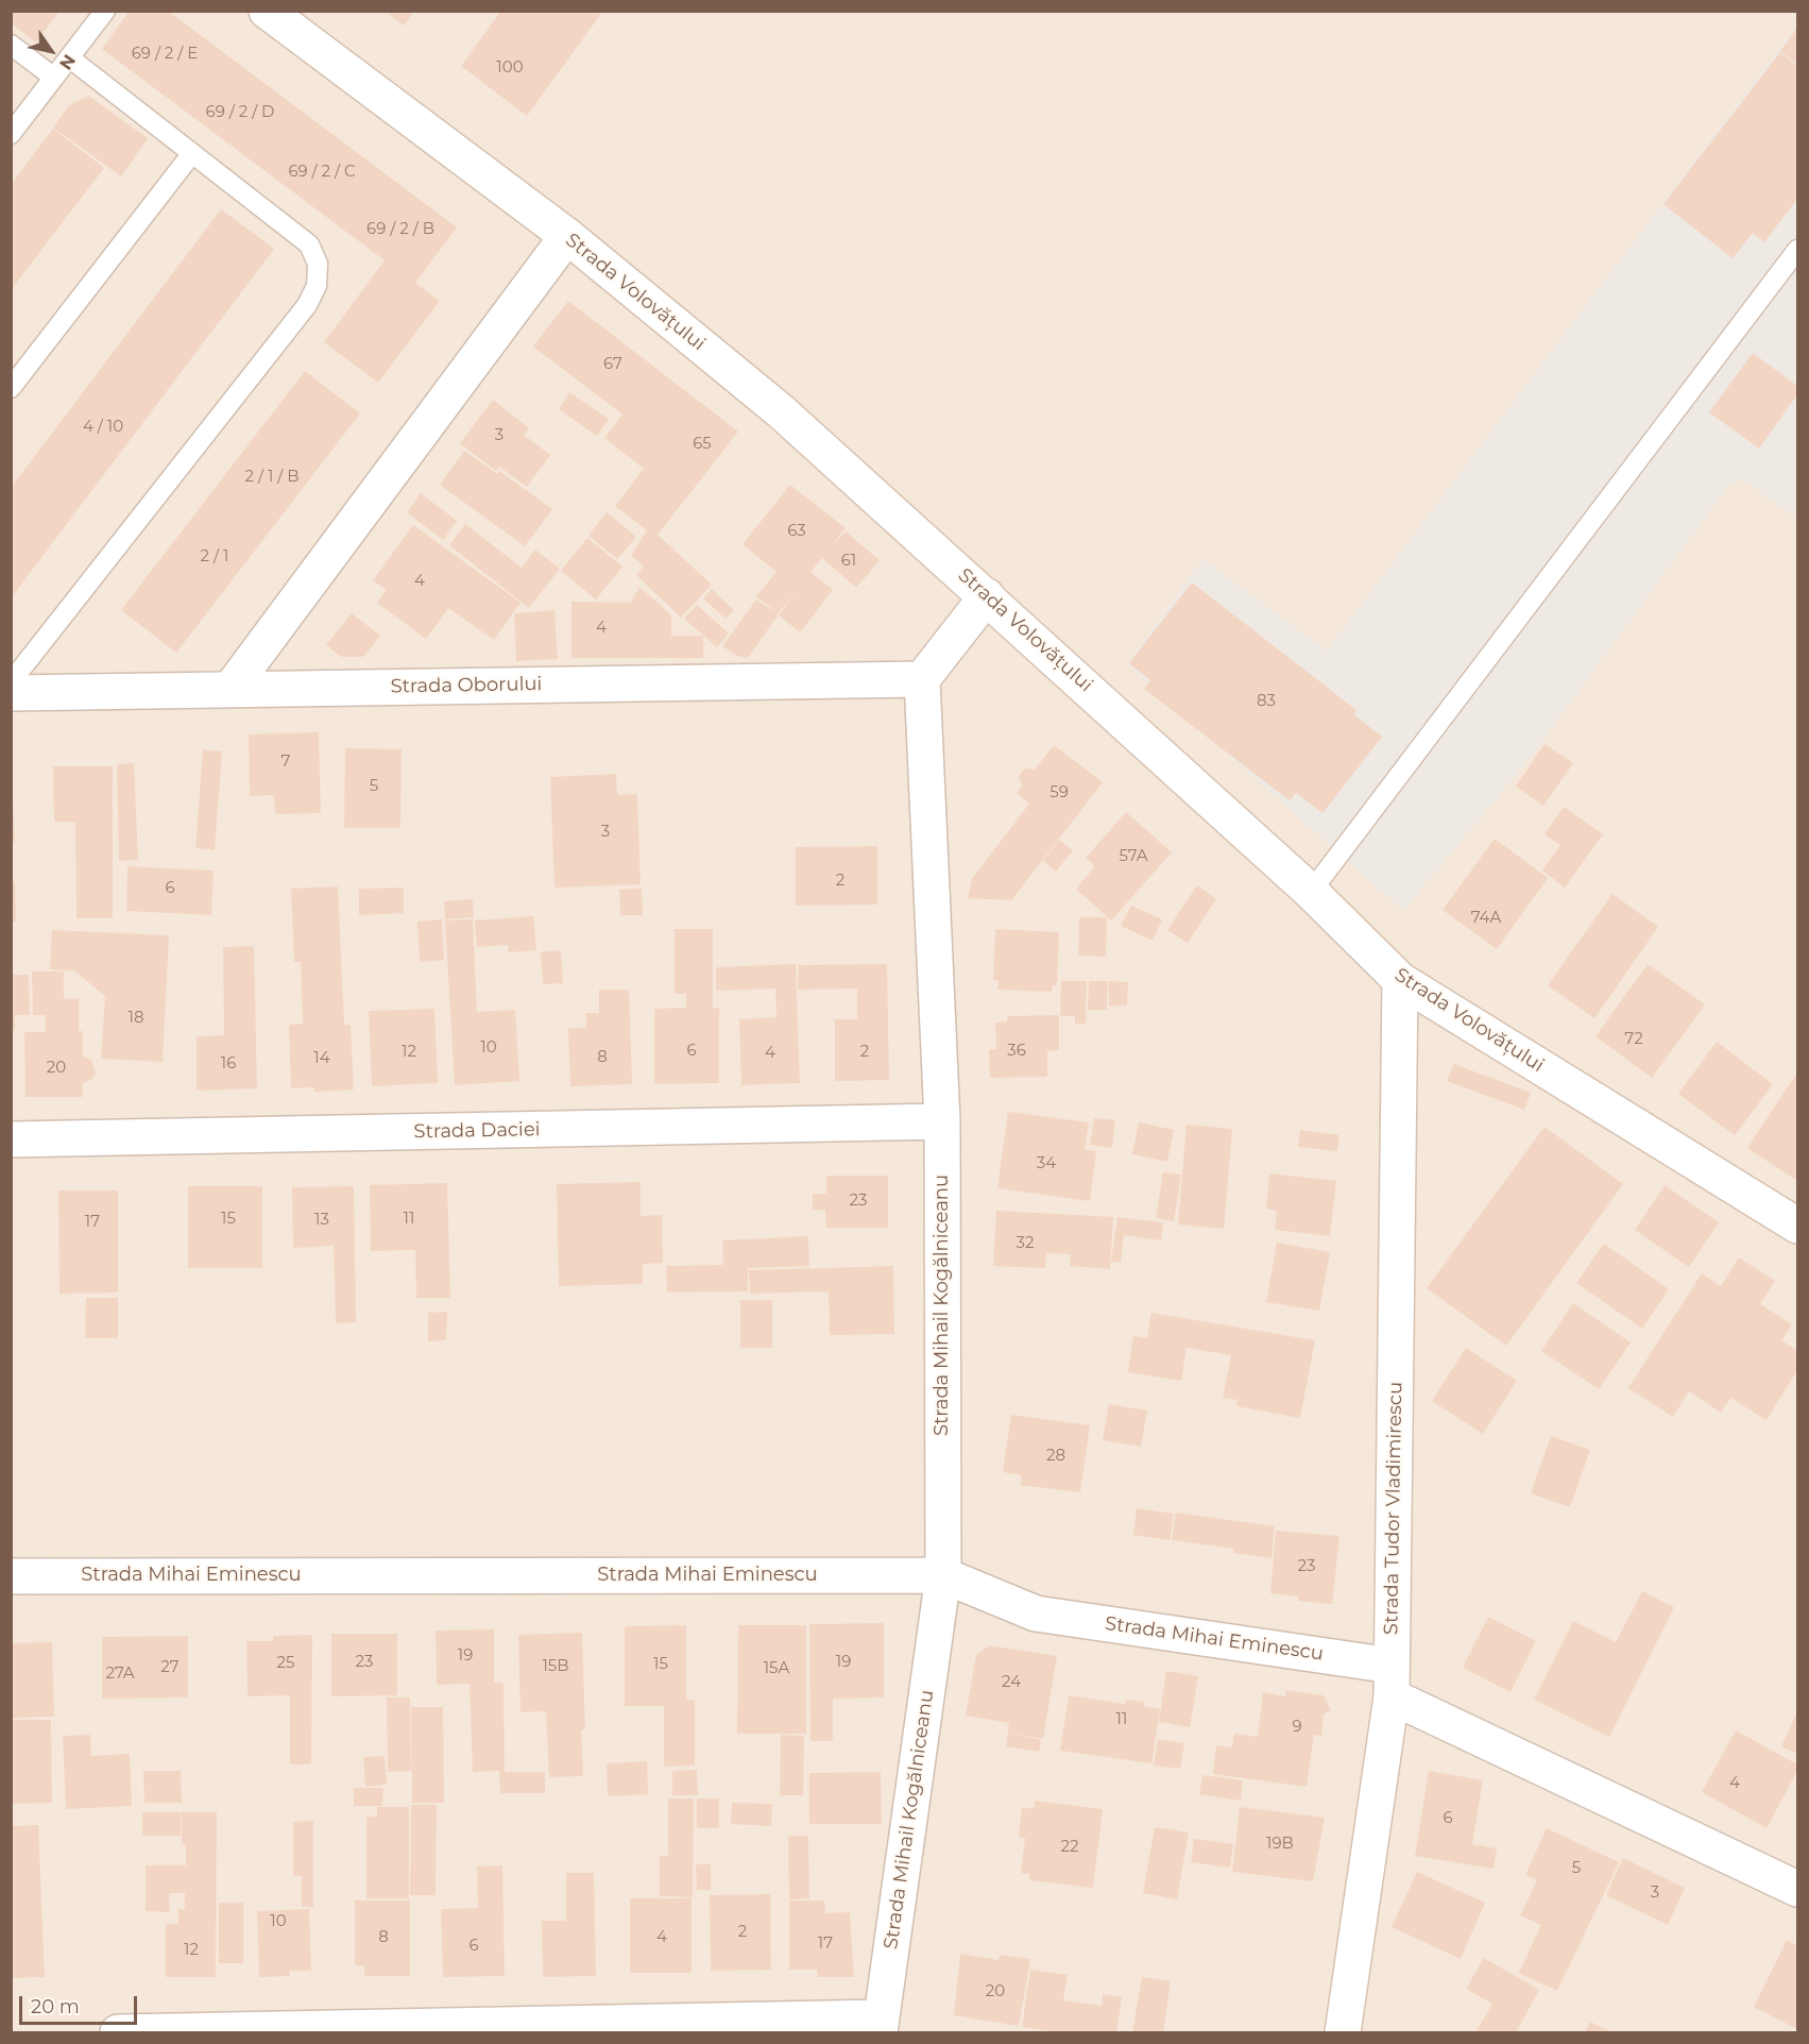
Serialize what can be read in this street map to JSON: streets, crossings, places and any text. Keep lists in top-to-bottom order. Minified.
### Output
{"streets":{"street":["Strada Volovățului","Strada Oborului","Strada Daciei","Strada Mihail Kogălniceanu","Strada Tudor Vladimirescu","Strada Mihai Eminescu"]},"crossings":[["Strada Volovățului","Strada Tudor Vladimirescu"],["Strada Oborului","Strada Mihail Kogălniceanu"],["Strada Daciei","Strada Mihail Kogălniceanu"],["Strada Mihail Kogălniceanu","Strada Mihai Eminescu"],["Strada Tudor Vladimirescu","Strada Mihai Eminescu"]],"house_numbers":["69 / 2 / E","100","69 / 2 / D","69 / 2 / C","69 / 2 / B","67","4 / 10","3","65","2 / 1 / B","63","2 / 1","61","4","4","83","7","5","59","3","57A","2","6","74A","18","72","10","6","36","12","2","4","8","14","16","20","34","23","15","11","13","17","32","28","23","19","23","19","25","15","15B","27","15A","27A","24","11","9","4","6","19B","22","5","3","10","2","8","4","17","6","12","20"],"scale_bar":"20 m","north":"bottom right"}
